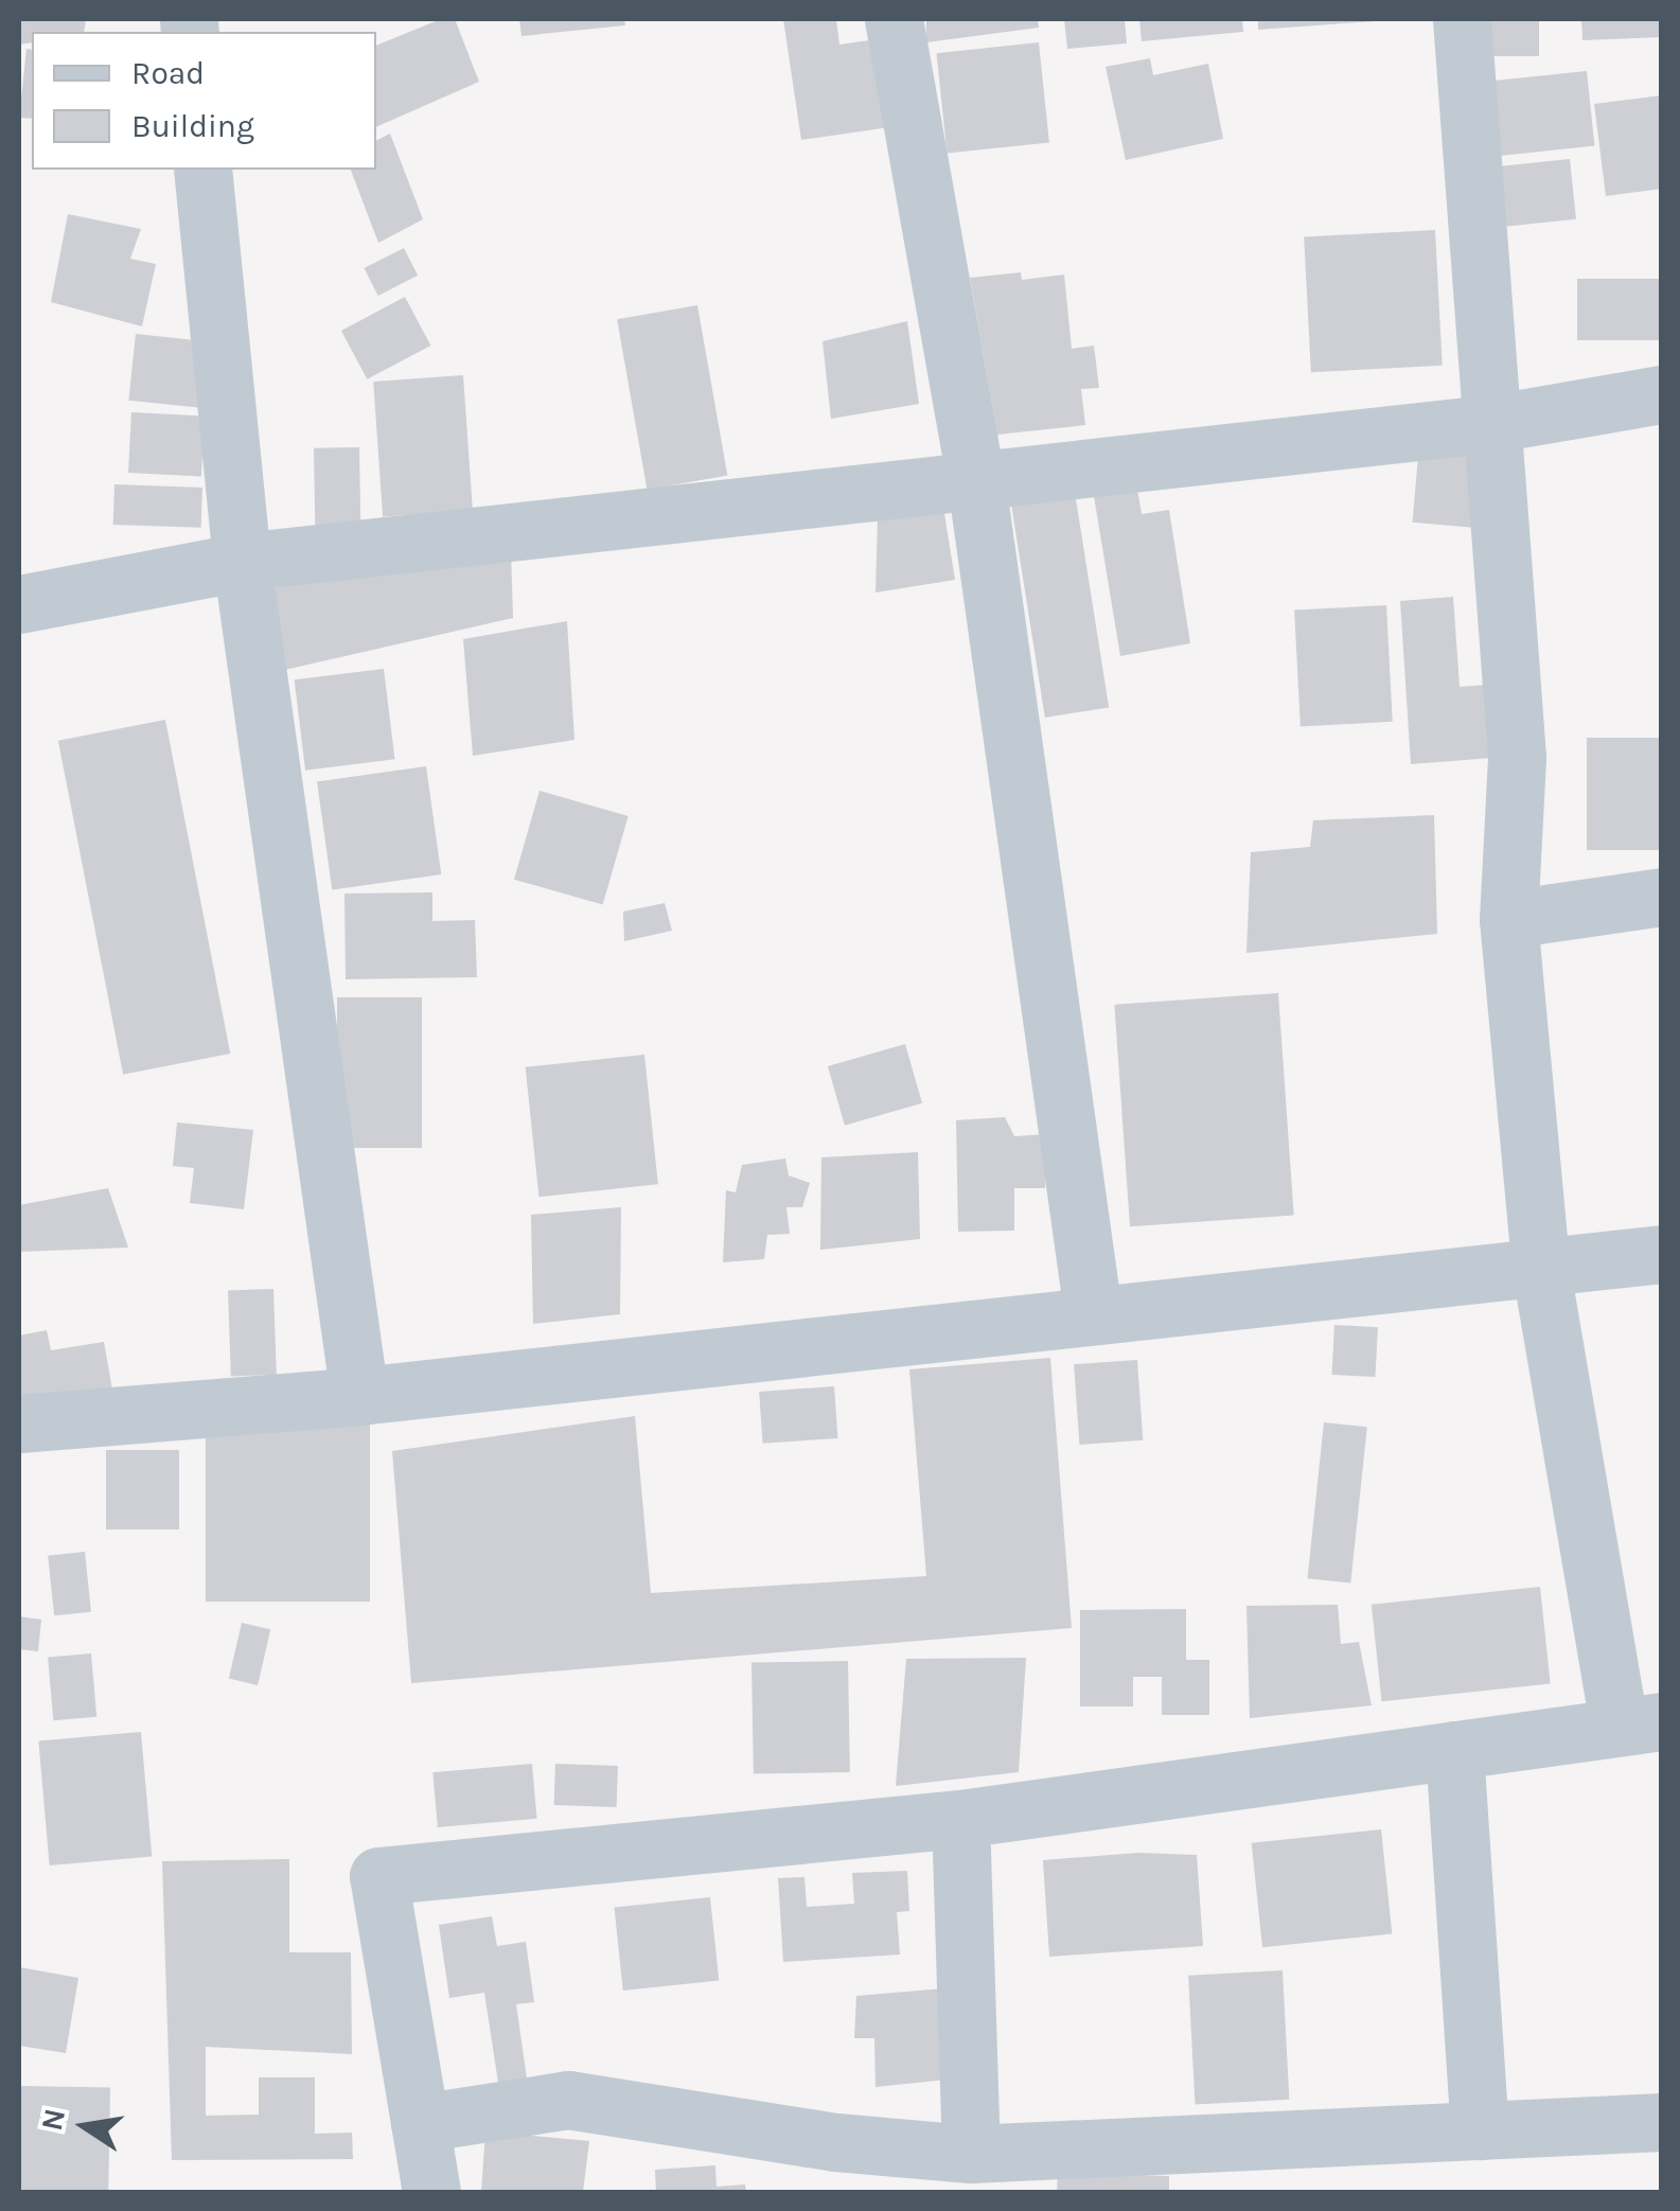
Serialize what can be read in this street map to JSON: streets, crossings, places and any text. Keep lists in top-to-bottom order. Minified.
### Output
{"legend":["Road","Building"],"north":"left"}
